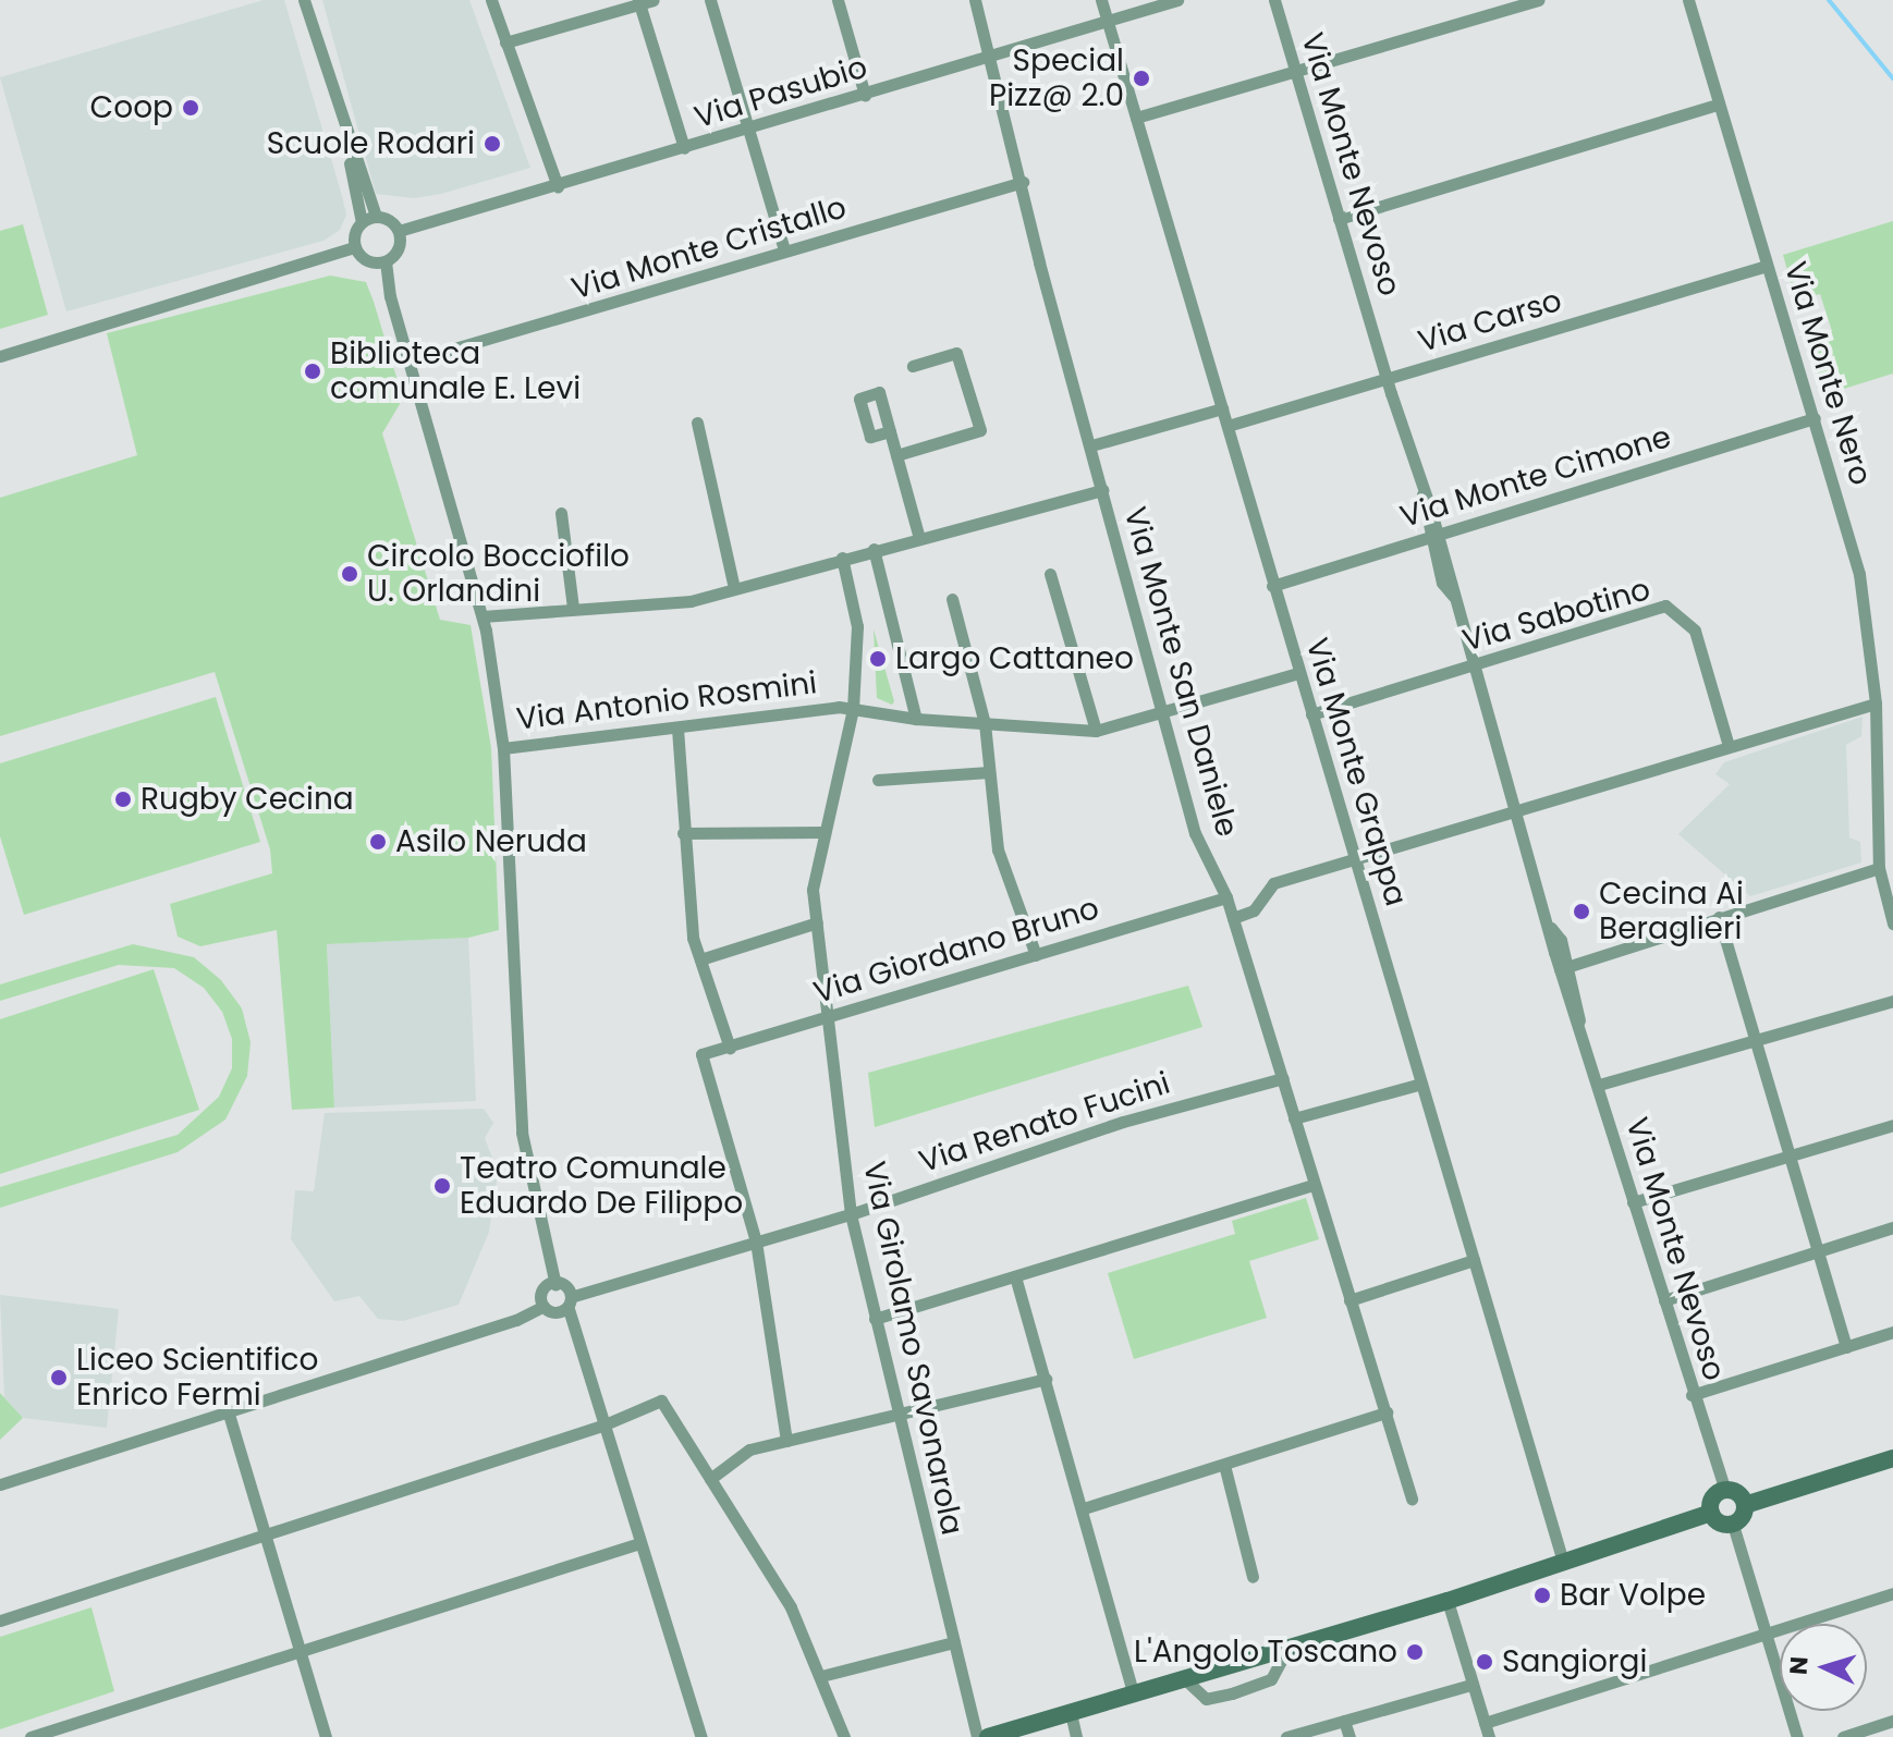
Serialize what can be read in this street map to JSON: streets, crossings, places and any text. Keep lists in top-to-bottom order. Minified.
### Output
{"streets":{"street":["Via Pasubio","Via Monte Nevoso","Via Monte Cristallo","Via Carso","Via Monte Nero","Via Monte Cimone","Via Sabotino","Via Monte San Daniele","Via Antonio Rosmini","Via Monte Grappa","Via Giordano Bruno","Via Renato Fucini","Via Girolamo Savonarola"]},"crossings":[["Via Pasubio","Via Monte San Daniele"],["Via Pasubio","Via Monte Grappa"],["Via Monte Nevoso","Via Carso"],["Via Monte Nevoso","Via Monte Cimone"],["Via Monte Nevoso","Via Sabotino"],["Via Monte Cristallo","Via Monte San Daniele"],["Via Carso","Via Monte Nero"],["Via Carso","Via Monte Grappa"],["Via Monte Nero","Via Monte Cimone"],["Via Monte Cimone","Via Monte Grappa"],["Via Sabotino","Via Monte Grappa"],["Via Monte San Daniele","Via Antonio Rosmini"],["Via Monte San Daniele","Via Giordano Bruno"],["Via Monte San Daniele","Via Renato Fucini"],["Via Antonio Rosmini","Via Monte Grappa"],["Via Antonio Rosmini","Via Girolamo Savonarola"],["Via Giordano Bruno","Via Renato Fucini"],["Via Giordano Bruno","Via Girolamo Savonarola"],["Via Renato Fucini","Via Girolamo Savonarola"]],"places":["Special Pizz@ 2.0","Coop","Scuole Rodari","Biblioteca comunale E. Levi","Circolo Bocciofilo U. Orlandini","Largo Cattaneo","Rugby Cecina","Asilo Neruda","Cecina Ai Beraglieri","Teatro Comunale Eduardo De Filippo","Liceo Scientifico Enrico Fermi","Bar Volpe","L'Angolo Toscano","Sangiorgi"],"north":"left"}
